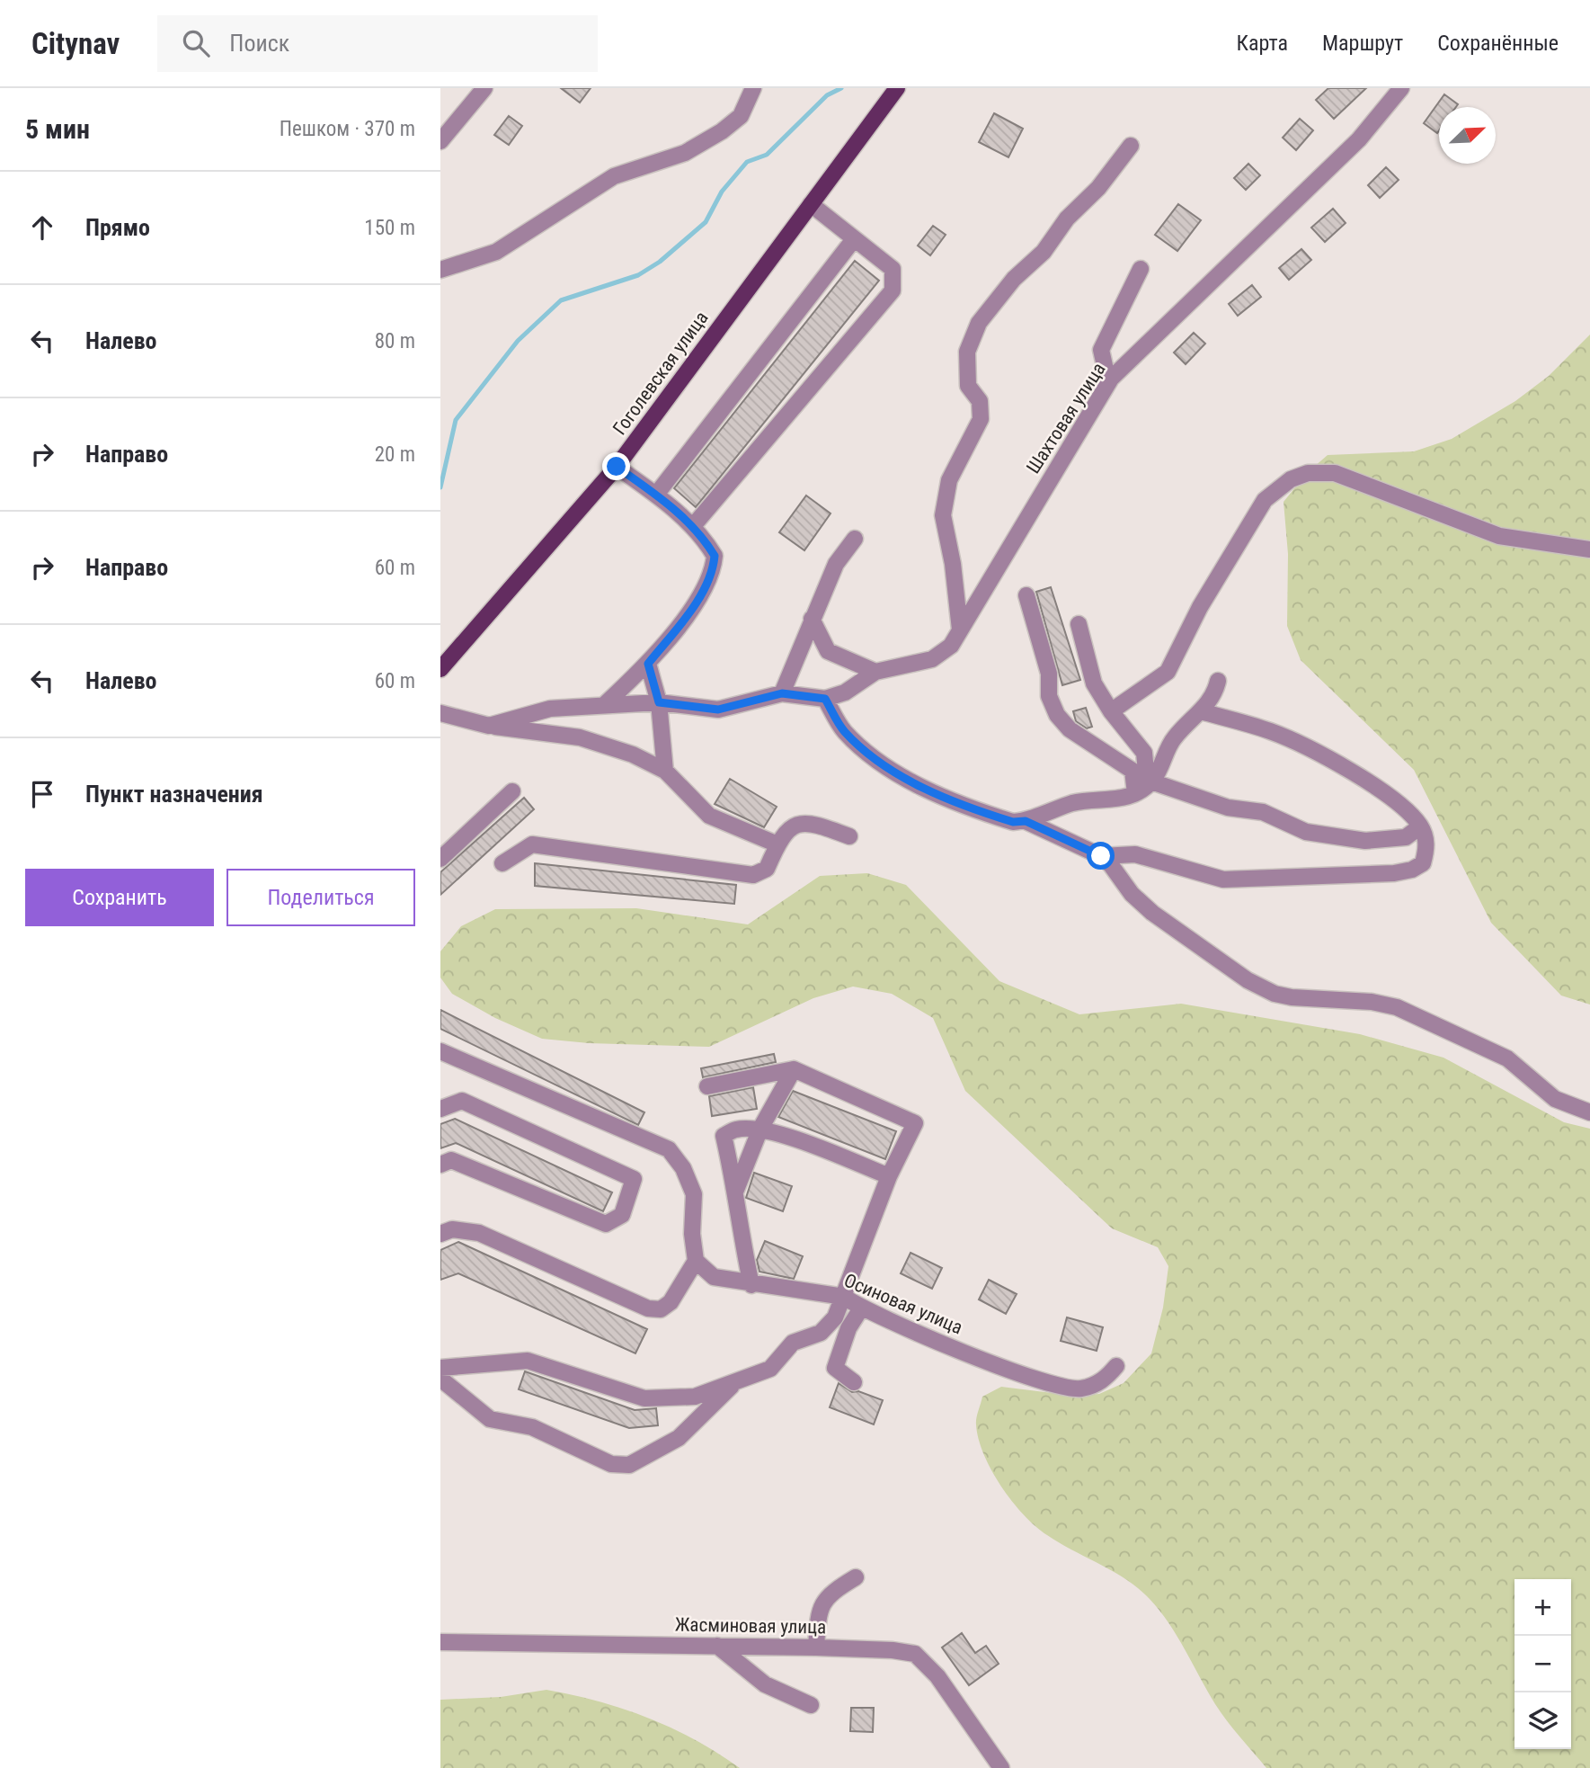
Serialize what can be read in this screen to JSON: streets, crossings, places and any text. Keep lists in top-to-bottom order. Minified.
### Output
{"streets":{"main road":["Гоголевская улица"],"street":["Шахтовая улица","Осиновая улица","Жасминовая улица"]},"north":"top right","page":{"header":"Citynav","search":"Поиск","nav":["Карта","Маршрут","Сохранённые"],"heading":["5 мин","Пешком · 370 m"],"list":[["Прямо","150 m"],["Налево","80 m"],["Направо","20 m"],["Направо","60 m"],["Налево","60 m"],"Пункт назначения"],"buttons":["Сохранить","Поделиться"],"map_buttons":["+","−"]}}
